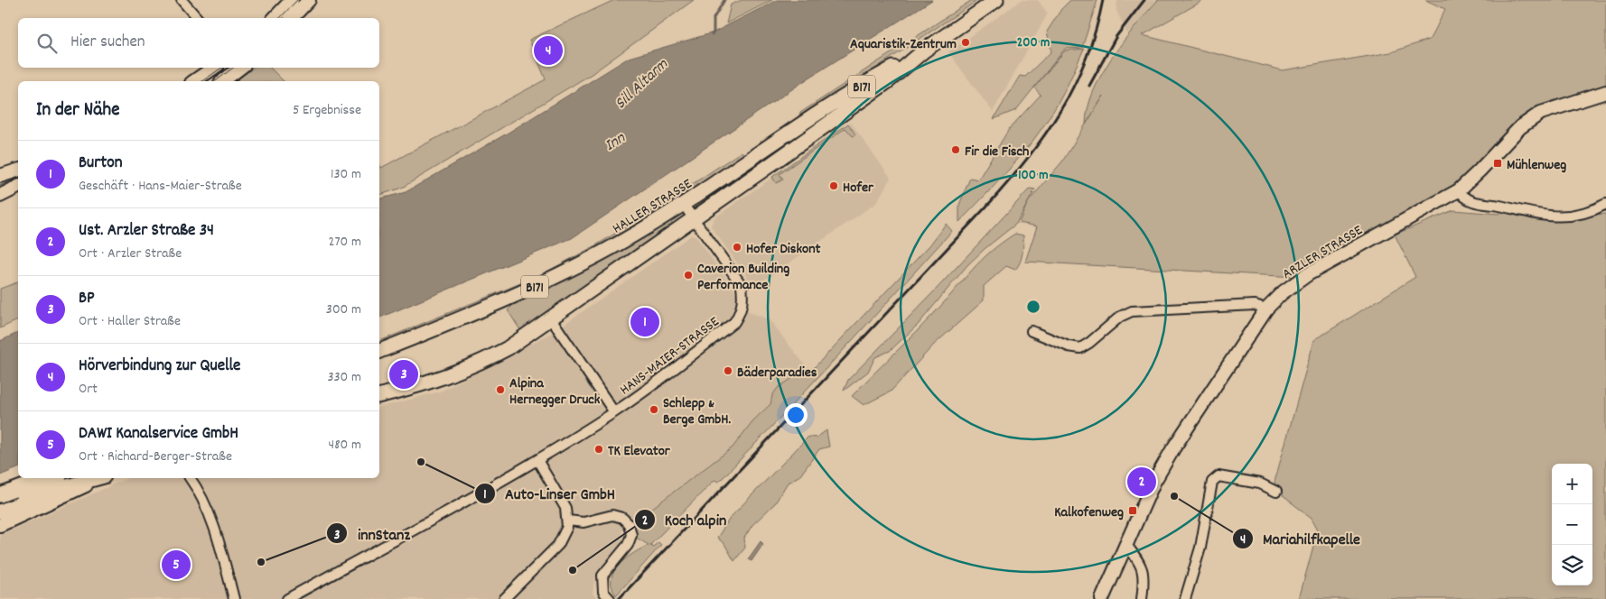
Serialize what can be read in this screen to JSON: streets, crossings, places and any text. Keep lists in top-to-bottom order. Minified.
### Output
{"streets":{"main road":["B171","HALLER STRASSE","ARZLER STRASSE"],"street":["HANS-MAIER-STRASSE"]},"crossings":[["HALLER STRASSE","HANS-MAIER-STRASSE"]],"water":["Sill Altarm","Inn"],"places":{"other":["Aquaristik-Zentrum","Fir die Fisch","Hofer","Hofer Diskont","Caverion Building Performance","Bäderparadies","Alpina Hernegger Druck","Schlepp & Berge GmbH.","TK Elevator","Auto-Linser GmbH","Mariahilfkapelle","innStanz","Koch alpin"],"transit":["Mühlenweg","Kalkofenweg"]},"page":{"search":"Hier suchen","pins":["4","1","3","2","5"],"heading":["In der Nähe","5 Ergebnisse"],"list":[{"mark":"1","name":"Burton","note":"Geschäft · Hans-Maier-Straße","value":"130 m"},{"mark":"2","name":"Ust. Arzler Straße 34","note":"Ort · Arzler Straße","value":"270 m"},{"mark":"3","name":"BP","note":"Ort · Haller Straße","value":"300 m"},{"mark":"4","name":"Hörverbindung zur Quelle","note":"Ort","value":"330 m"},{"mark":"5","name":"DAWI Kanalservice GmbH","note":"Ort · Richard-Berger-Straße","value":"480 m"}],"map_buttons":["+","−"]},"rings":["200 m","100 m"]}
